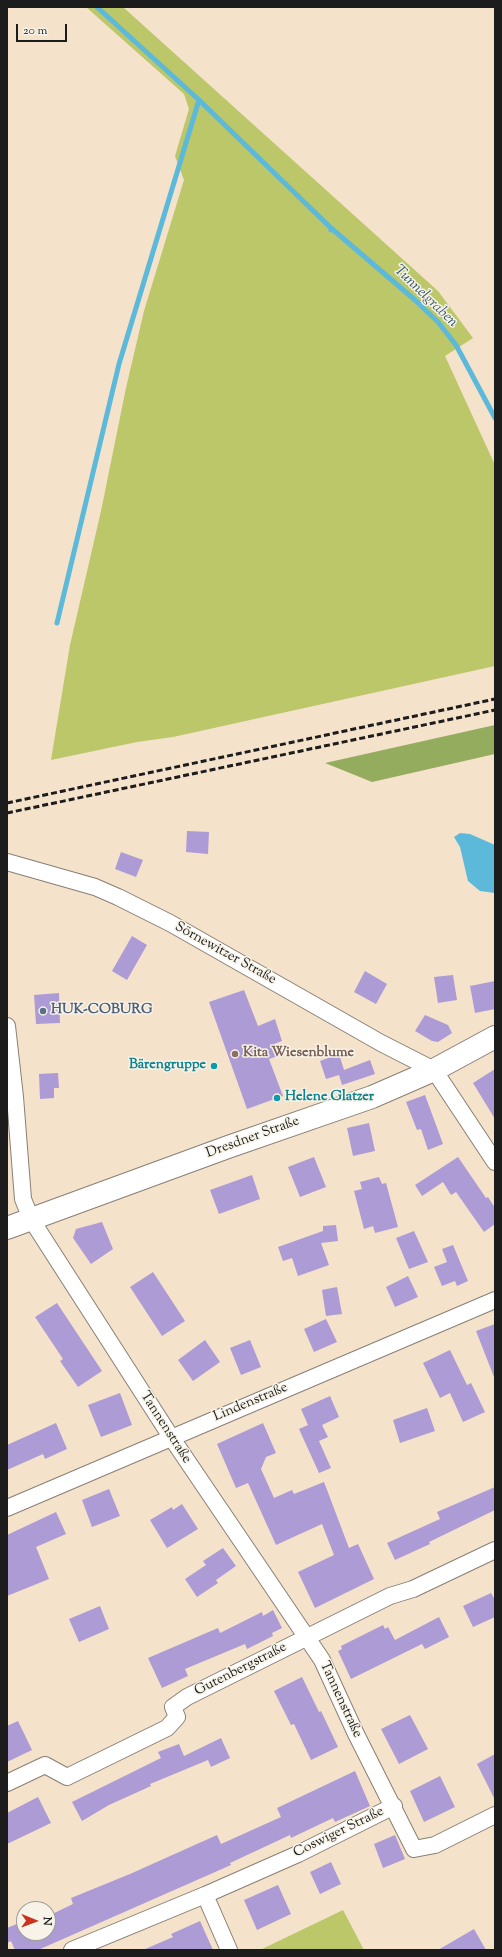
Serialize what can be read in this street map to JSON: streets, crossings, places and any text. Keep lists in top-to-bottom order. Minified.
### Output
{"streets":{"main road":["Dresdner Straße"],"street":["Sörnewitzer Straße","Lindenstraße","Tannenstraße","Gutenbergstraße","Coswiger Straße"]},"crossings":[["Sörnewitzer Straße","Dresdner Straße"],["Dresdner Straße","Tannenstraße"],["Lindenstraße","Tannenstraße"],["Tannenstraße","Gutenbergstraße"],["Tannenstraße","Coswiger Straße"]],"water":["Tunnelgraben"],"places":["HUK-COBURG","Kita Wiesenblume","Bärengruppe","Helene Glatzer"],"scale_bar":"20 m","north":"right"}
